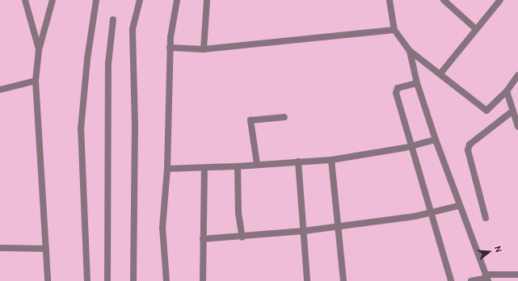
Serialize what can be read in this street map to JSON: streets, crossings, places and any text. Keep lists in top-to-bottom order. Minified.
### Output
{"north":"right"}
